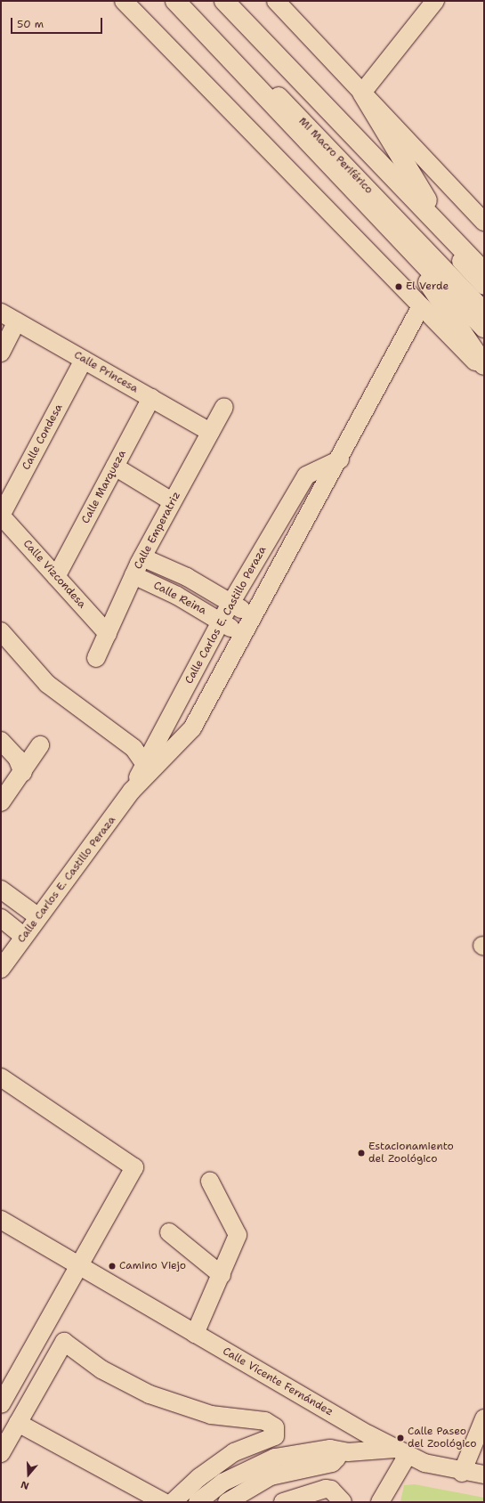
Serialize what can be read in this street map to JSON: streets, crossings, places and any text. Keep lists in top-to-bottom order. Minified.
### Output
{"streets":{"street":["Mi Macro Periférico","Calle Princesa","Calle Condesa","Calle Marqueza","Calle Emperatriz","Calle Vizcondesa","Calle Reina","Calle Carlos E. Castillo Peraza","Calle Vicente Fernández"]},"crossings":[["Calle Princesa","Calle Condesa"],["Calle Princesa","Calle Marqueza"],["Calle Princesa","Calle Emperatriz"],["Calle Condesa","Calle Vizcondesa"],["Calle Marqueza","Calle Vizcondesa"],["Calle Emperatriz","Calle Vizcondesa"],["Calle Emperatriz","Calle Reina"],["Calle Reina","Calle Carlos E. Castillo Peraza"]],"places":["El Verde","Estacionamiento del Zoológico","Camino Viejo","Calle Paseo del Zoológico"],"scale_bar":"50 m","north":"bottom"}
